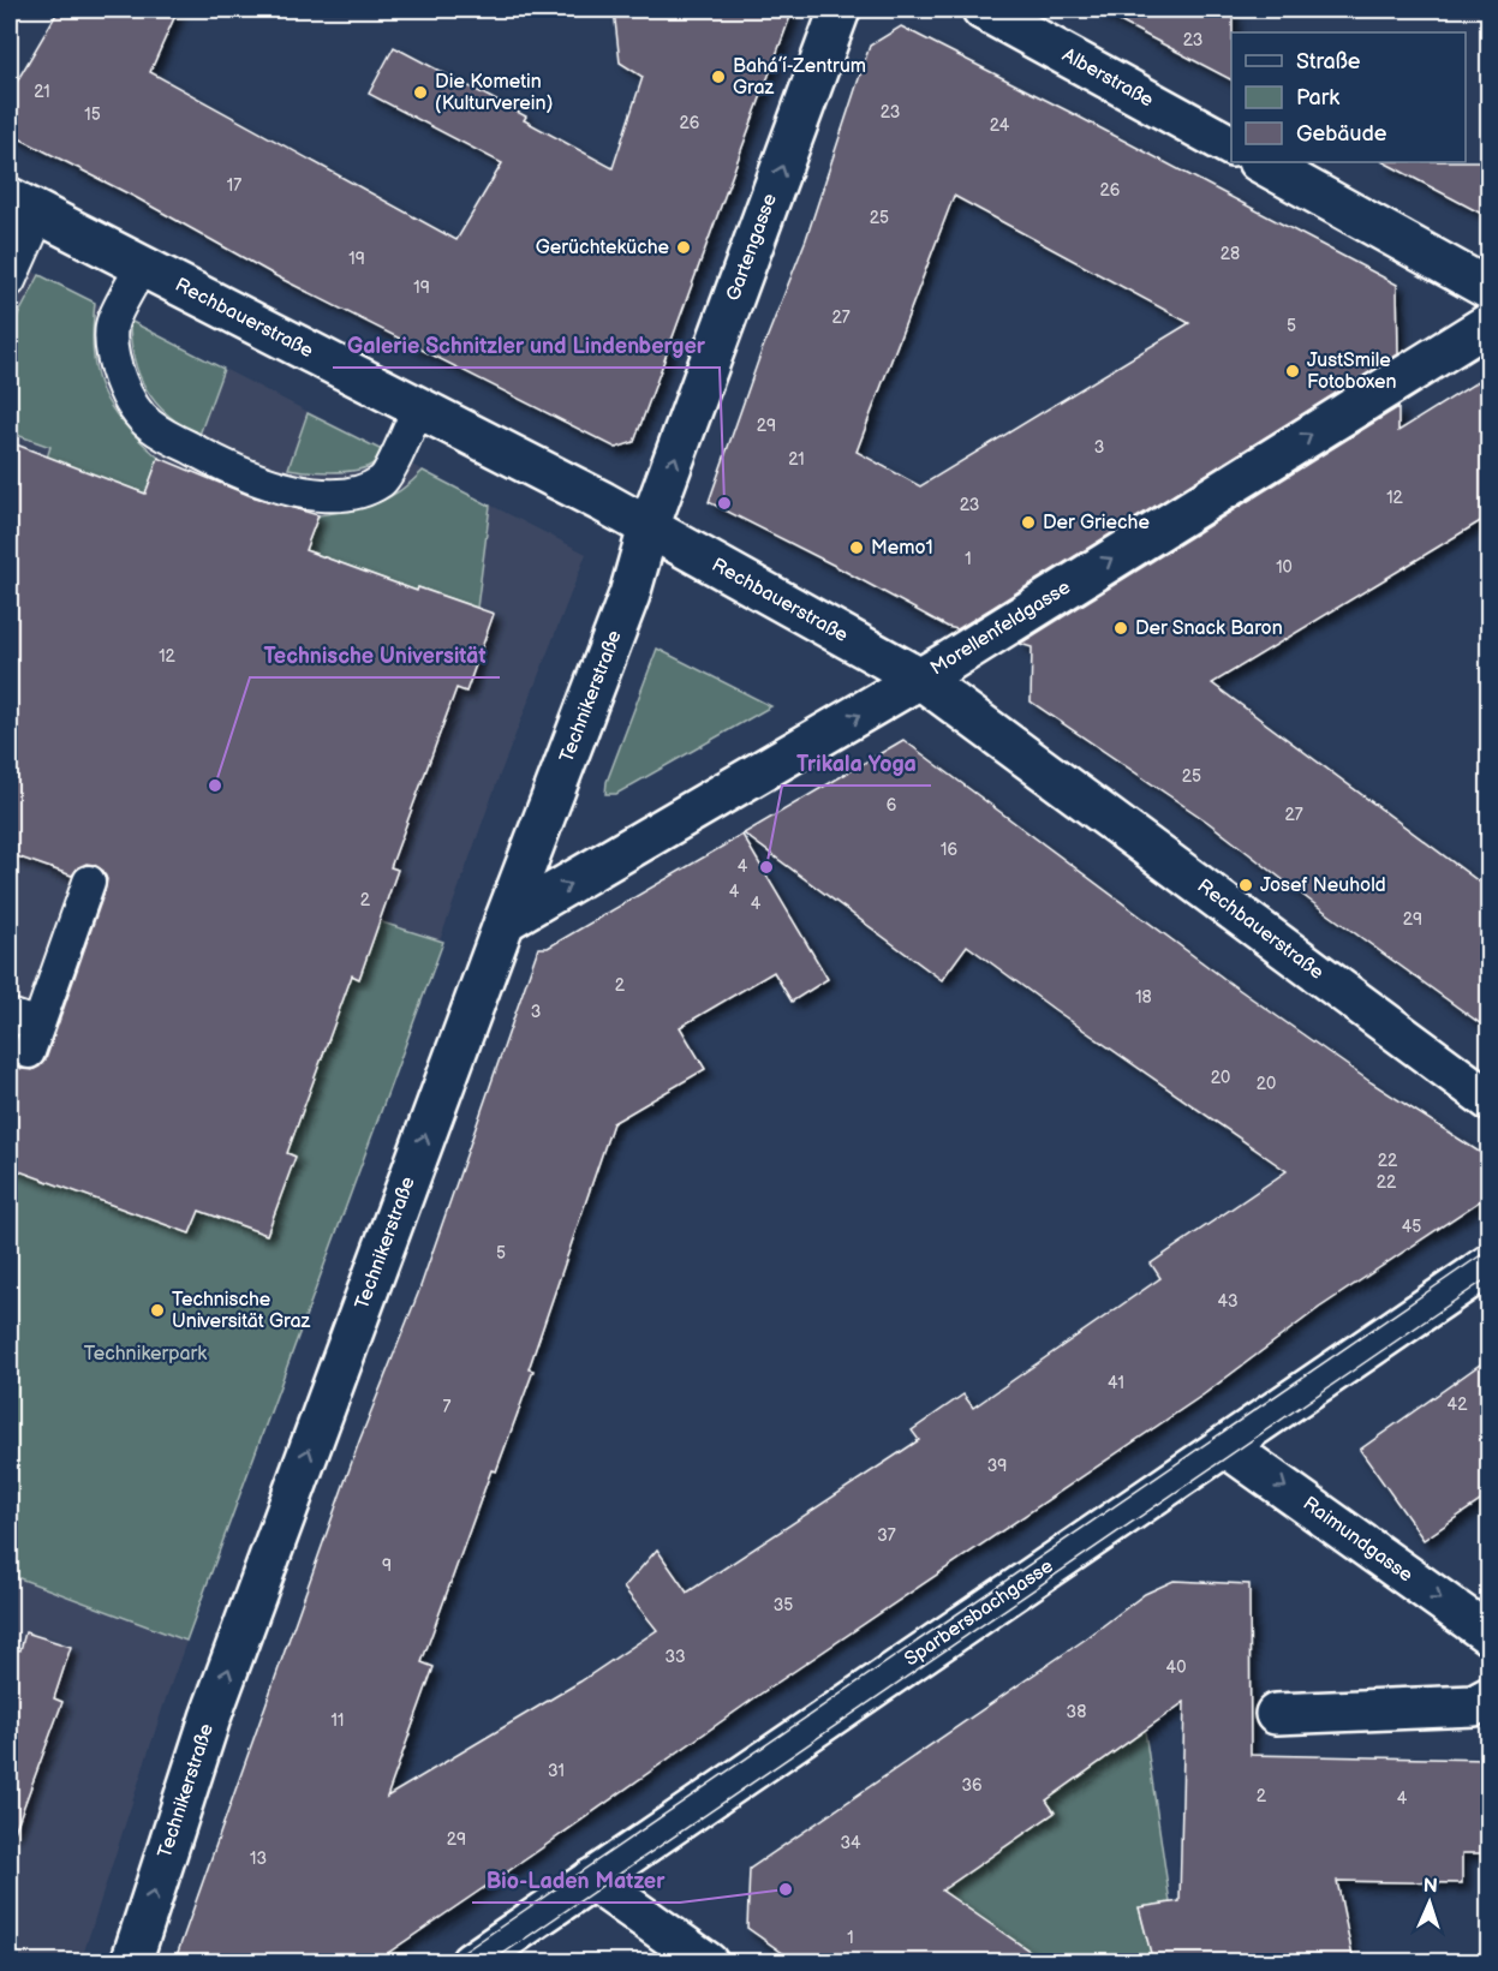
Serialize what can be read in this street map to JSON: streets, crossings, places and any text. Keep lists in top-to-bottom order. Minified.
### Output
{"streets":{"street":["Alberstraße","Gartengasse","Rechbauerstraße","Morellenfeldgasse","Technikerstraße","Raimundgasse","Sparbersbachgasse"]},"crossings":[["Gartengasse","Rechbauerstraße"],["Gartengasse","Technikerstraße"],["Rechbauerstraße","Morellenfeldgasse"],["Rechbauerstraße","Technikerstraße"],["Morellenfeldgasse","Technikerstraße"],["Raimundgasse","Sparbersbachgasse"]],"one_way":["Gartengasse","Morellenfeldgasse","Technikerstraße","Raimundgasse"],"parks":["Technikerpark"],"places":["Bahá’í-Zentrum Graz","Die Kometin (Kulturverein)","Gerüchteküche","JustSmile Fotoboxen","Galerie Schnitzler und Lindenberger","Der Grieche","Memo1","Der Snack Baron","Technische Universität","Trikala Yoga","Josef Neuhold","Technische Universität Graz","Bio-Laden Matzer"],"house_numbers":["23","21","23","15","26","24","17","26","25","28","19","19","27","5","29","3","21","12","23","1","10","12","25","6","27","16","4","4","2","4","29","2","18","3","20","20","22","22","45","5","43","41","42","7","39","37","9","35","33","40","38","11","31","36","2","4","29","34","13","1"],"legend":["Straße","Park","Gebäude"],"north":"top"}
